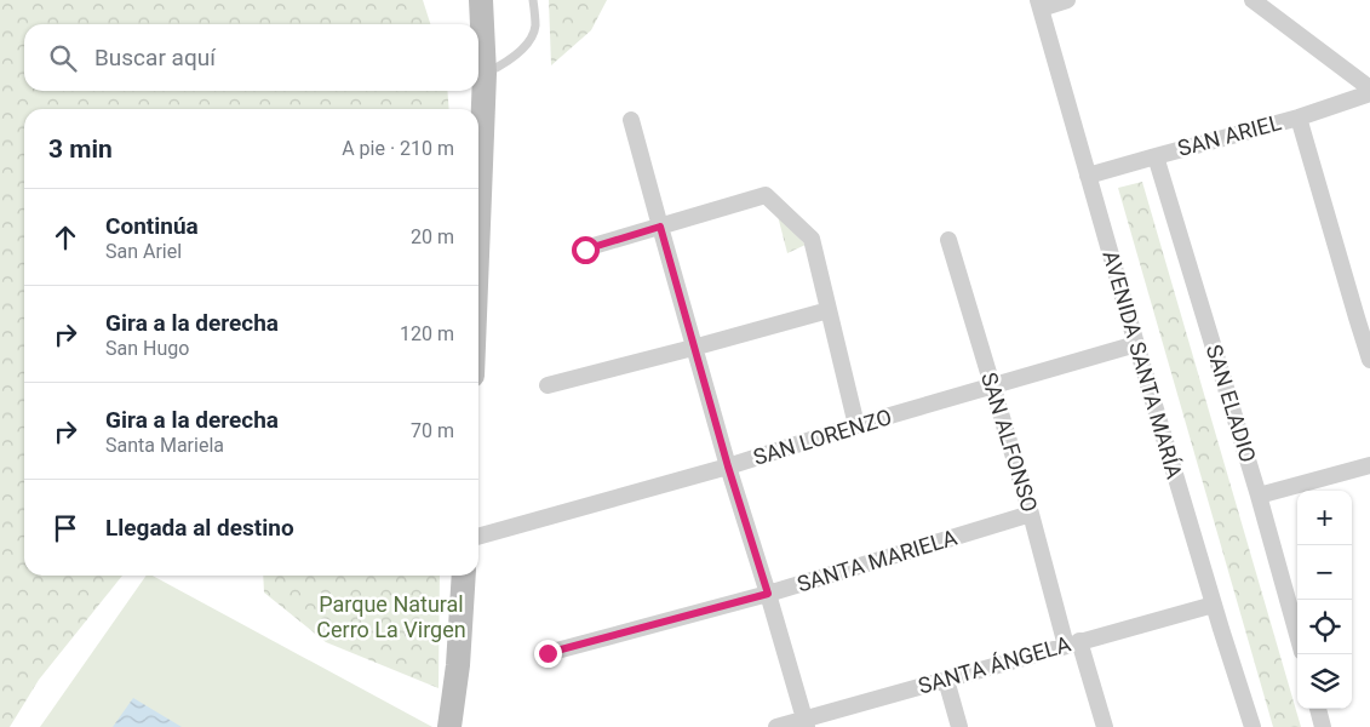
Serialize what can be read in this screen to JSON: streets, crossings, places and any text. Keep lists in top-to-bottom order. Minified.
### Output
{"streets":{"street":["SAN ARIEL","AVENIDA SANTA MARÍA","SAN ELADIO","SAN LORENZO","SAN ALFONSO","SANTA MARIELA","SANTA ÁNGELA"]},"crossings":[["SAN ARIEL","AVENIDA SANTA MARÍA"],["SAN ARIEL","SAN ELADIO"],["AVENIDA SANTA MARÍA","SAN LORENZO"],["AVENIDA SANTA MARÍA","SANTA ÁNGELA"],["SAN LORENZO","SAN ALFONSO"],["SAN ALFONSO","SANTA MARIELA"],["SAN ALFONSO","SANTA ÁNGELA"]],"parks":["Parque Natural Cerro La Virgen"],"page":{"search":"Buscar aquí","heading":["3 min","A pie · 210 m"],"list":[["Continúa","San Ariel","20 m"],["Gira a la derecha","San Hugo","120 m"],["Gira a la derecha","Santa Mariela","70 m"],"Llegada al destino"],"map_buttons":["+","−"]}}
